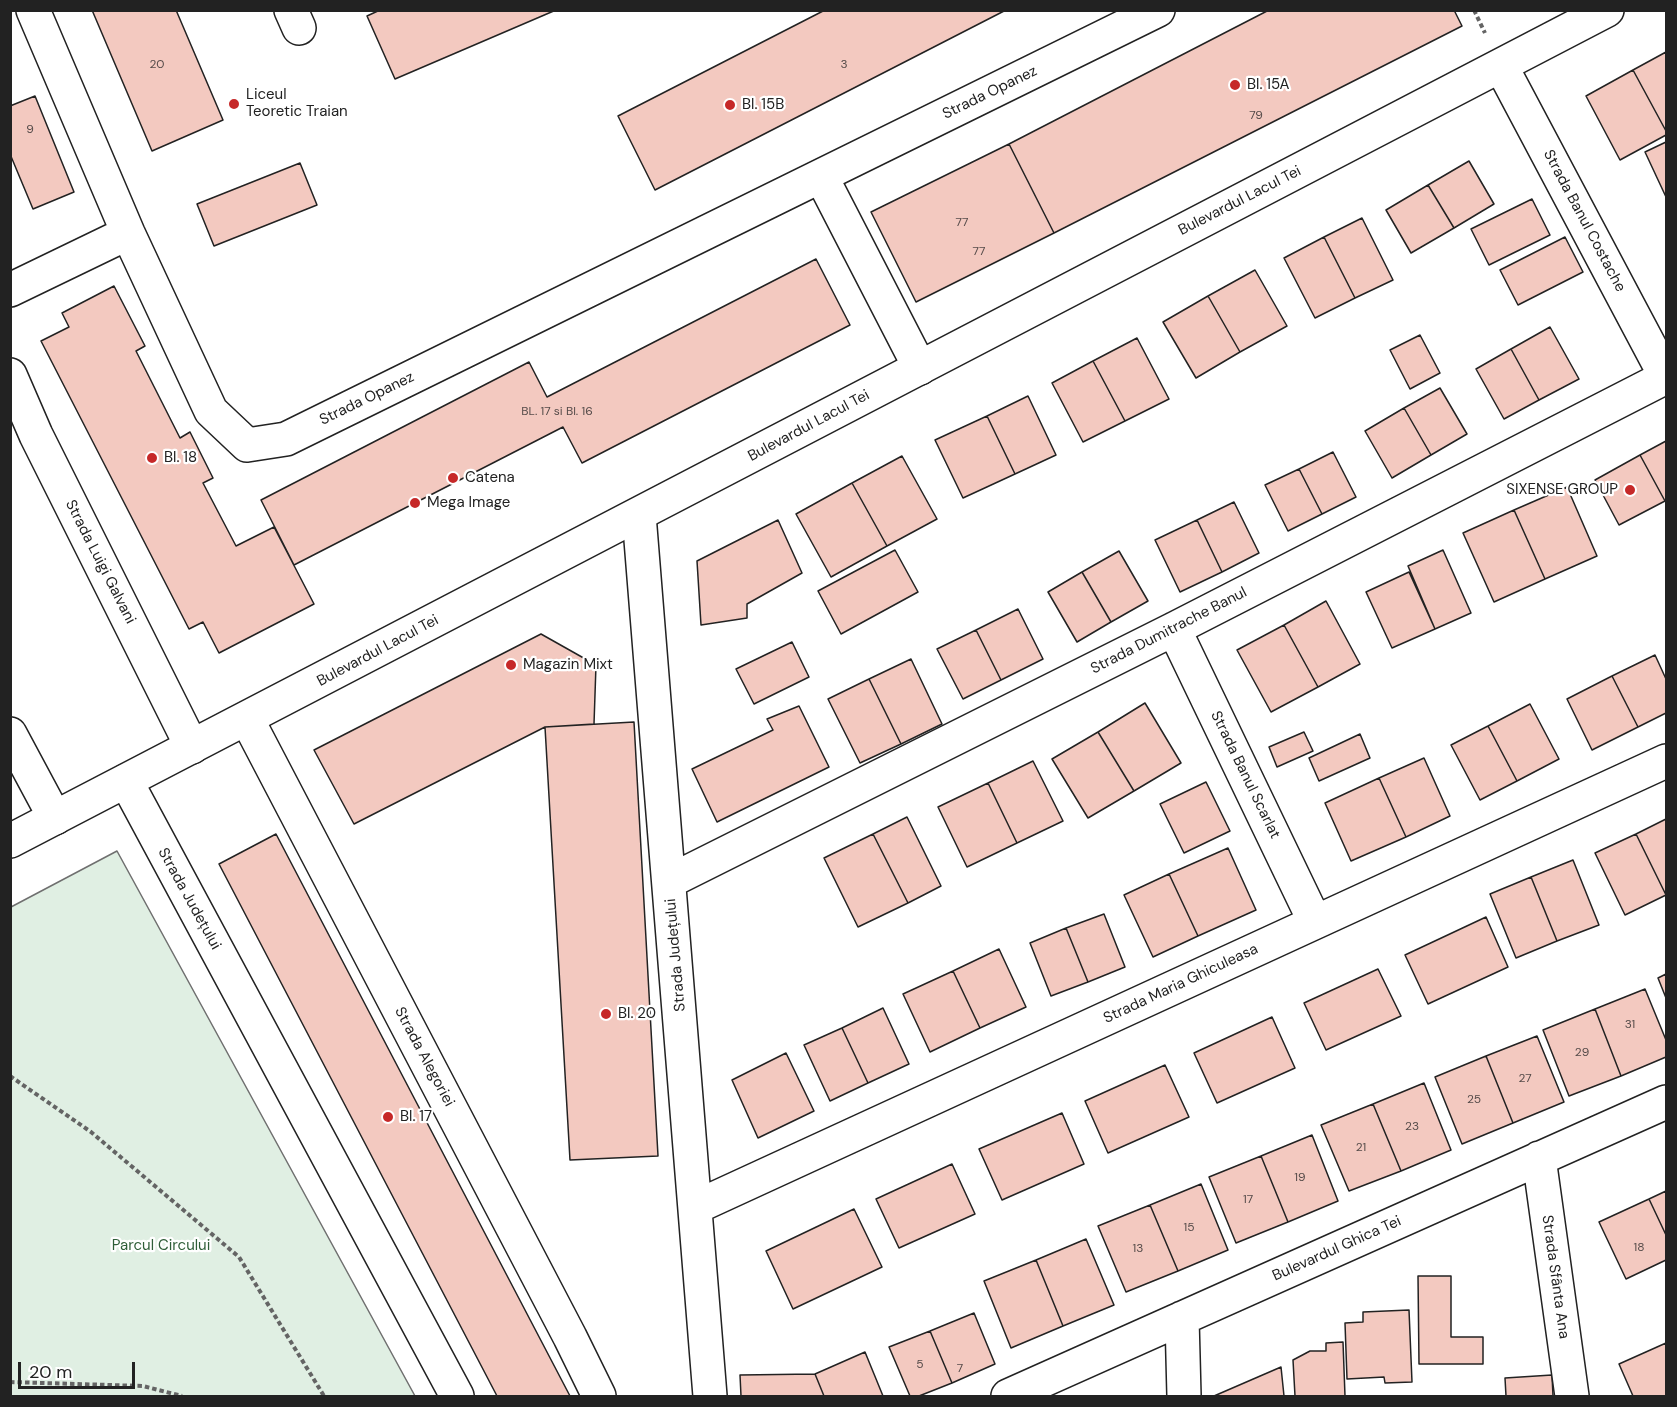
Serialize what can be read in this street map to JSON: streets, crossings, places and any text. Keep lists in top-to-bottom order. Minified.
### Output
{"streets":{"street":["Strada Opanez","Bulevardul Lacul Tei","Strada Banul Costache","Strada Luigi Galvani","Strada Dumitrache Banul","Strada Banul Scarlat","Strada Județului","Strada Maria Ghiculeasa","Strada Alegoriei","Bulevardul Ghica Tei","Strada Sfânta Ana"]},"crossings":[["Bulevardul Lacul Tei","Strada Banul Costache"],["Bulevardul Lacul Tei","Strada Luigi Galvani"],["Bulevardul Lacul Tei","Strada Județului"],["Bulevardul Lacul Tei","Strada Alegoriei"],["Strada Banul Costache","Strada Dumitrache Banul"],["Strada Dumitrache Banul","Strada Banul Scarlat"],["Strada Dumitrache Banul","Strada Județului"],["Strada Banul Scarlat","Strada Maria Ghiculeasa"],["Strada Județului","Strada Maria Ghiculeasa"],["Bulevardul Ghica Tei","Strada Sfânta Ana"]],"parks":["Parcul Circului"],"places":["Bl. 15A","Liceul Teoretic Traian","Bl. 15B","Bl. 18","Catena","SIXENSE GROUP","Mega Image","Magazin Mixt","Bl. 20","Bl. 17"],"house_numbers":["20","3","79","9","77","77","BL. 17 si Bl. 16","31","29","27","25","23","21","19","17","15","18","13","5","7"],"scale_bar":"20 m"}
